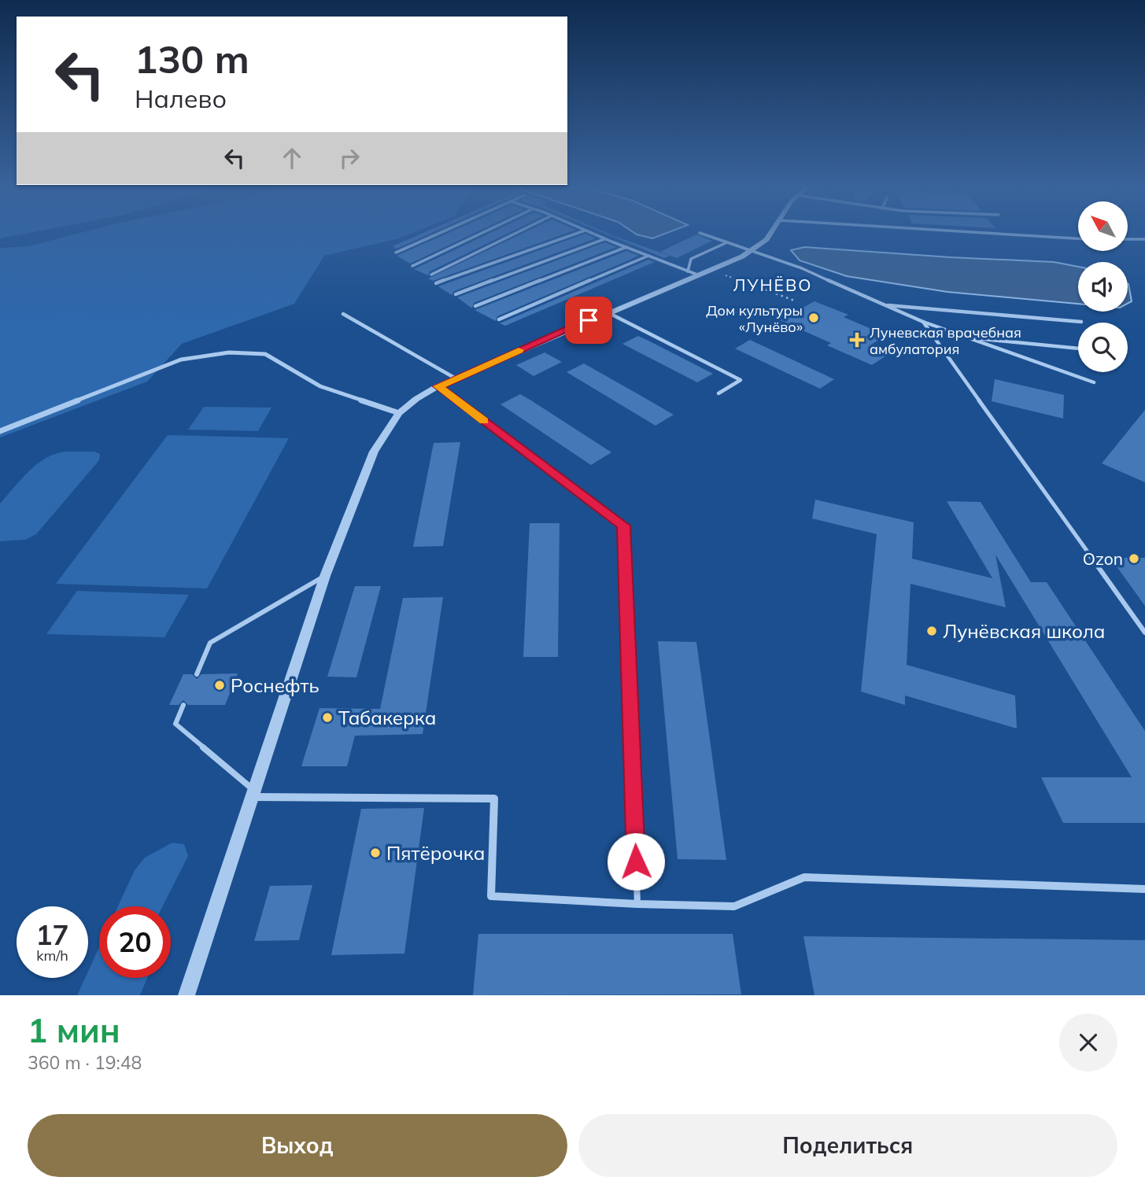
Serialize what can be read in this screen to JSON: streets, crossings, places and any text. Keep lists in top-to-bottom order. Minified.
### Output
{"districts":["ЛУНЁВО"],"places":{"other":["Дом культуры «Лунёво»","Ozon","Лунёвская школа","Роснефть","Табакерка","Пятёрочка"],"health":["Луневская врачебная амбулатория"]},"north":"top left","page":{"turn":["130 m","Налево"],"speed":"17 km/h","limit":"20","heading":["1 мин","360 m · 19:48"],"buttons":["Выход","Поделиться"]}}
